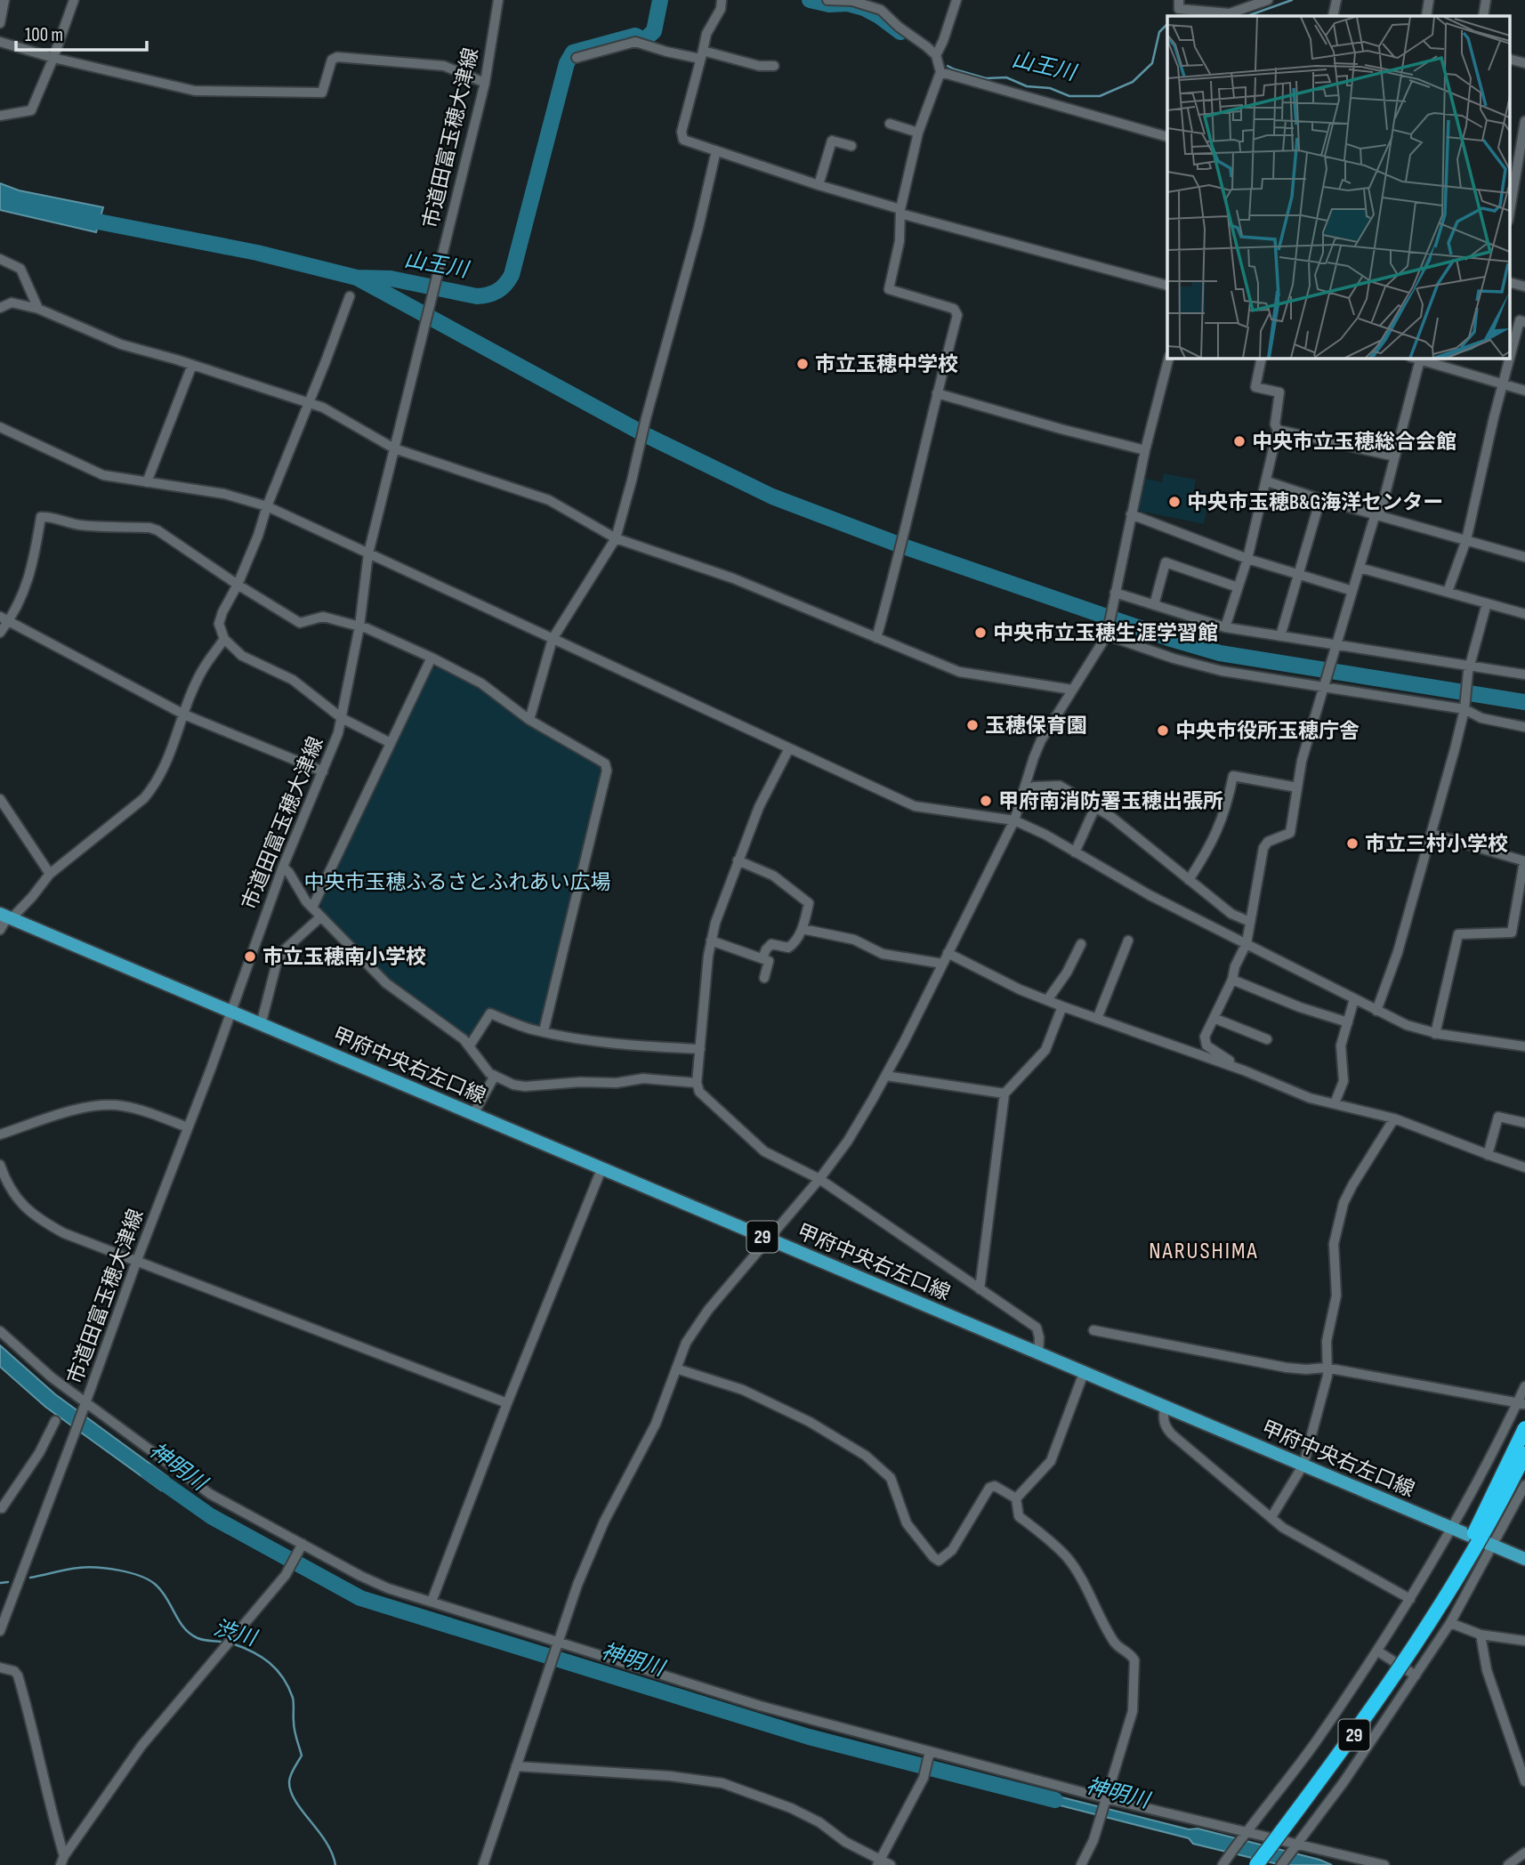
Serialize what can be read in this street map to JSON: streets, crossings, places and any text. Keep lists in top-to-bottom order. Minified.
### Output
{"streets":{"highway":["29"],"main road":["甲府中央右左口線"],"street":["市道田富玉穂大津線"]},"crossings":[["市道田富玉穂大津線","甲府中央右左口線"]],"districts":["NARUSHIMA"],"water":["山王川","神明川","渋川"],"parks":["中央市玉穂ふるさとふれあい広場"],"places":["市立玉穂中学校","中央市立玉穂総合会館","中央市玉穂B&G海洋センター","中央市立玉穂生涯学習館","玉穂保育園","中央市役所玉穂庁舎","甲府南消防署玉穂出張所","市立三村小学校","市立玉穂南小学校"],"scale_bar":"100 m"}
